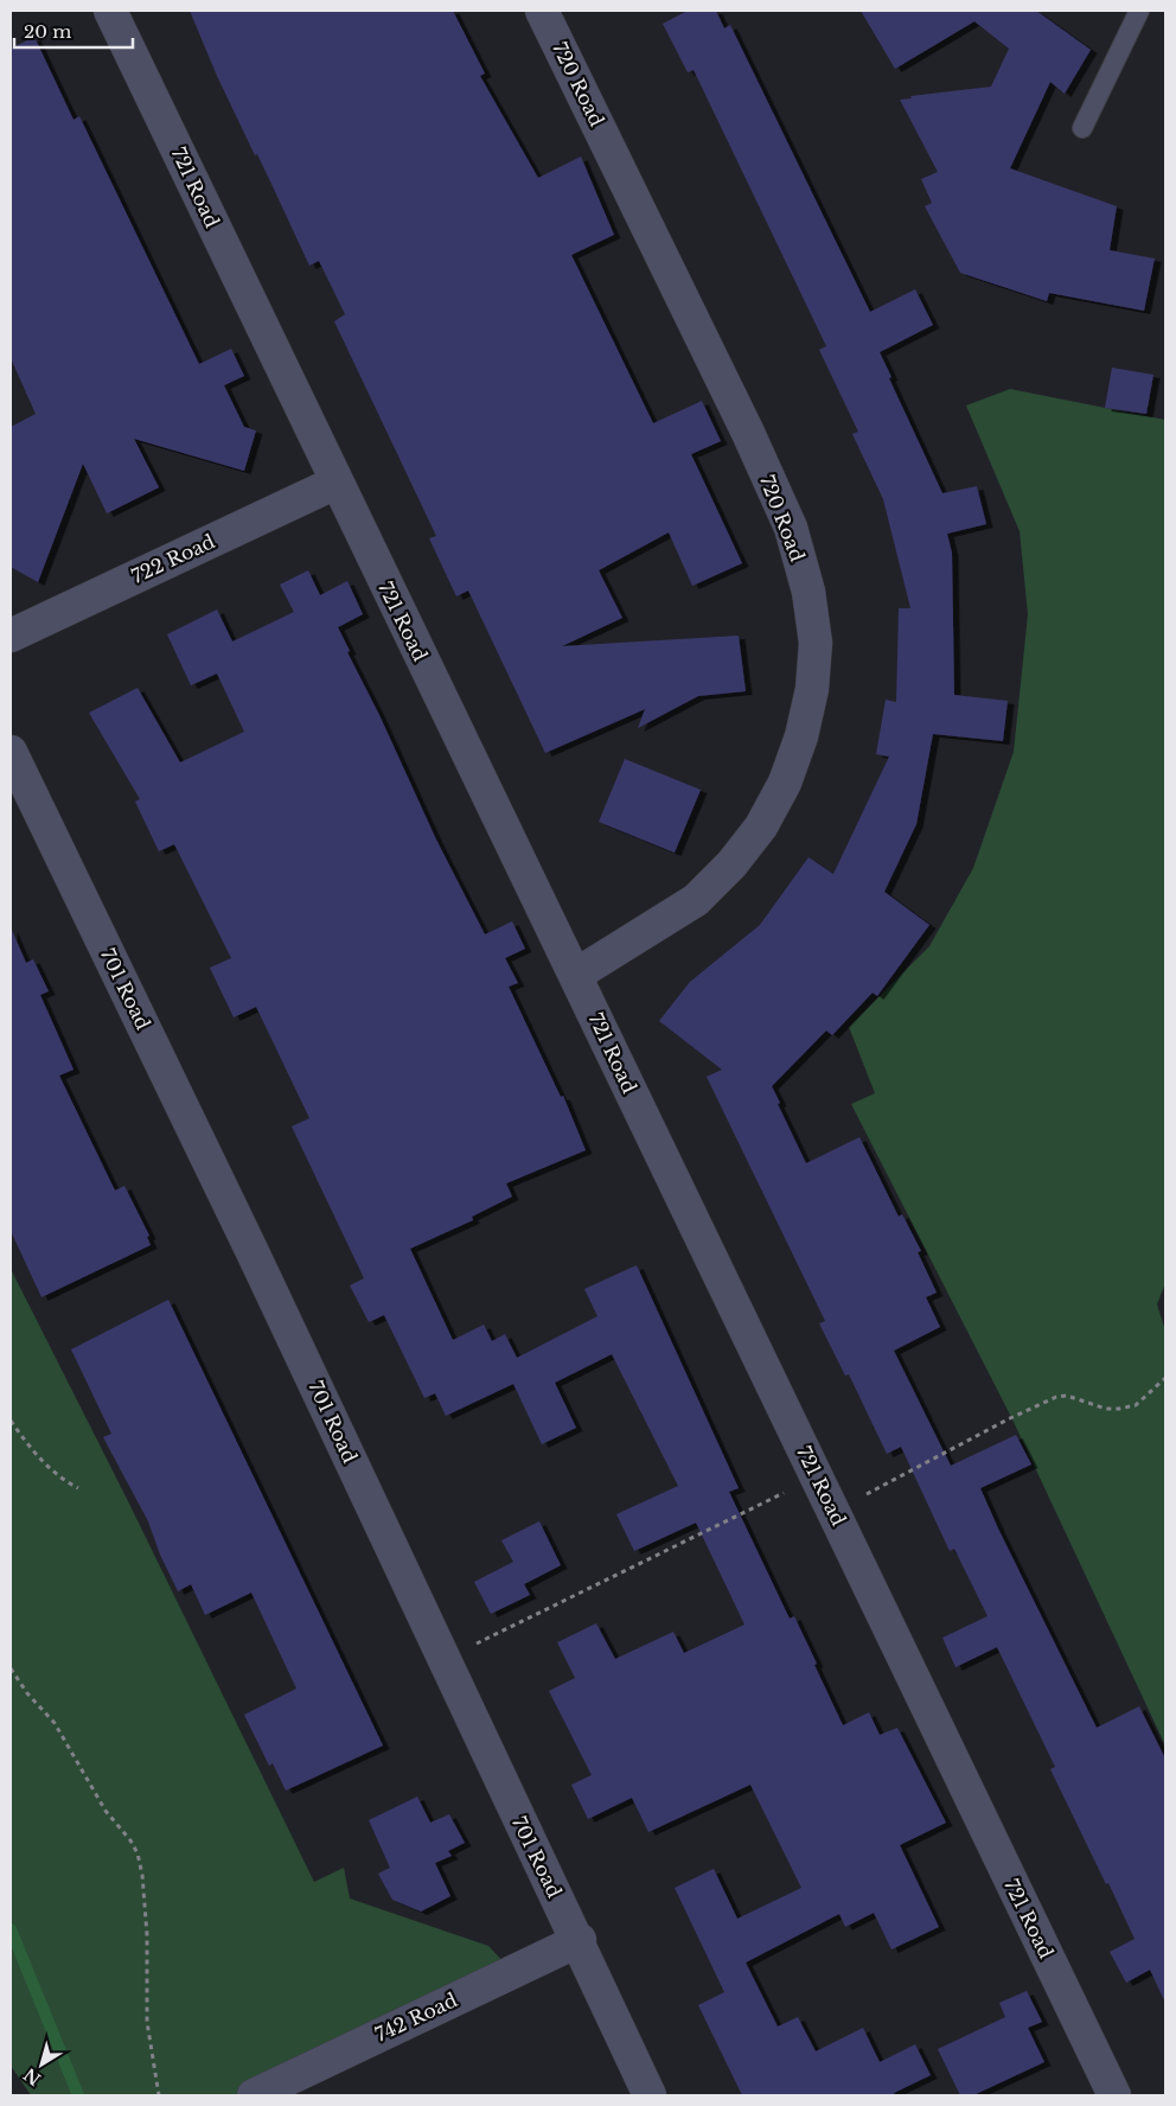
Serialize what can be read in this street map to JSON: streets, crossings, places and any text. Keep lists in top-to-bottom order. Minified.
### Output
{"streets":{"street":["720 Road","721 Road","722 Road","701 Road","742 Road"]},"crossings":[["720 Road","721 Road"],["721 Road","722 Road"],["701 Road","742 Road"]],"scale_bar":"20 m","north":"bottom left"}
